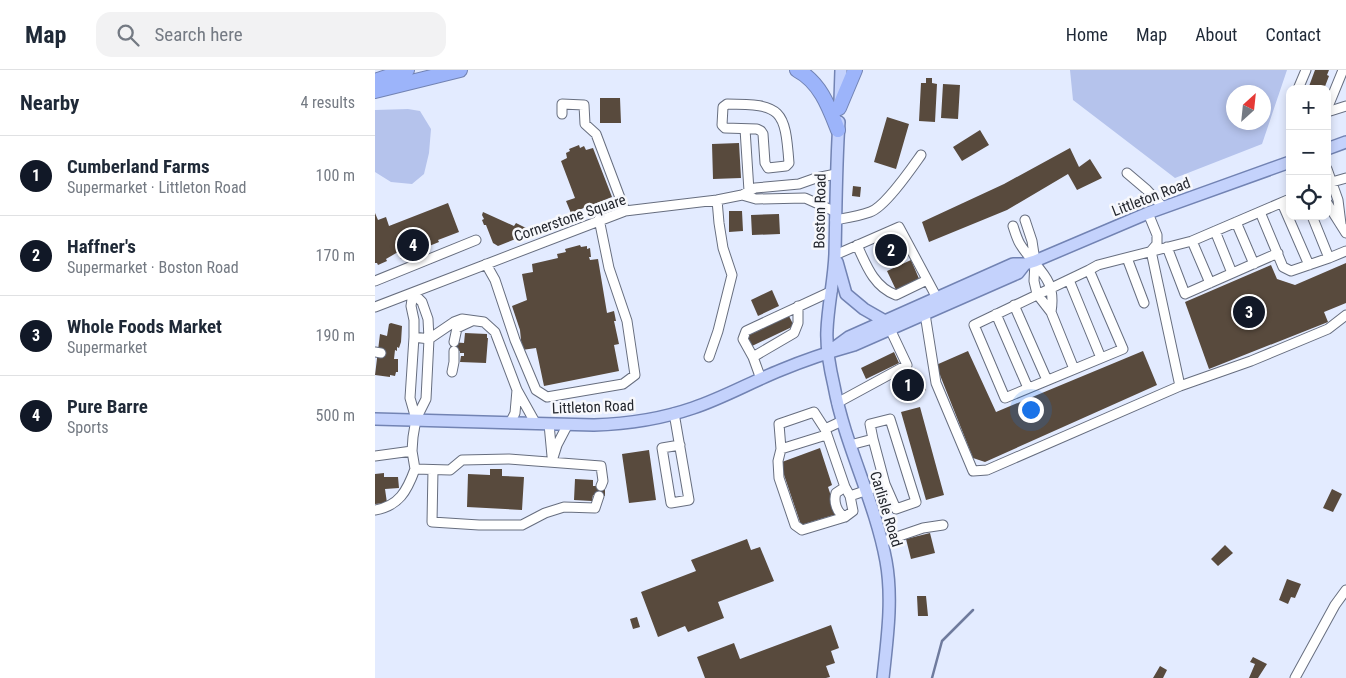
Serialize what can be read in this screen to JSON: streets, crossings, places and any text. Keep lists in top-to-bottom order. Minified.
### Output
{"streets":{"main road":["Littleton Road","Boston Road","Carlisle Road"],"street":["Cornerstone Square"]},"crossings":[["Littleton Road","Boston Road"],["Littleton Road","Carlisle Road"],["Boston Road","Cornerstone Square"],["Boston Road","Carlisle Road"]],"north":"top right","page":{"header":"Map","search":"Search here","nav":["Home","Map","About","Contact"],"heading":["Nearby","4 results"],"map_buttons":["+","−"],"list":[{"mark":"1","name":"Cumberland Farms","note":"Supermarket · Littleton Road","value":"100 m"},{"mark":"2","name":"Haffner's","note":"Supermarket · Boston Road","value":"170 m"},{"mark":"3","name":"Whole Foods Market","note":"Supermarket","value":"190 m"},{"mark":"4","name":"Pure Barre","note":"Sports","value":"500 m"}],"pins":["4","2","3","1"]}}
